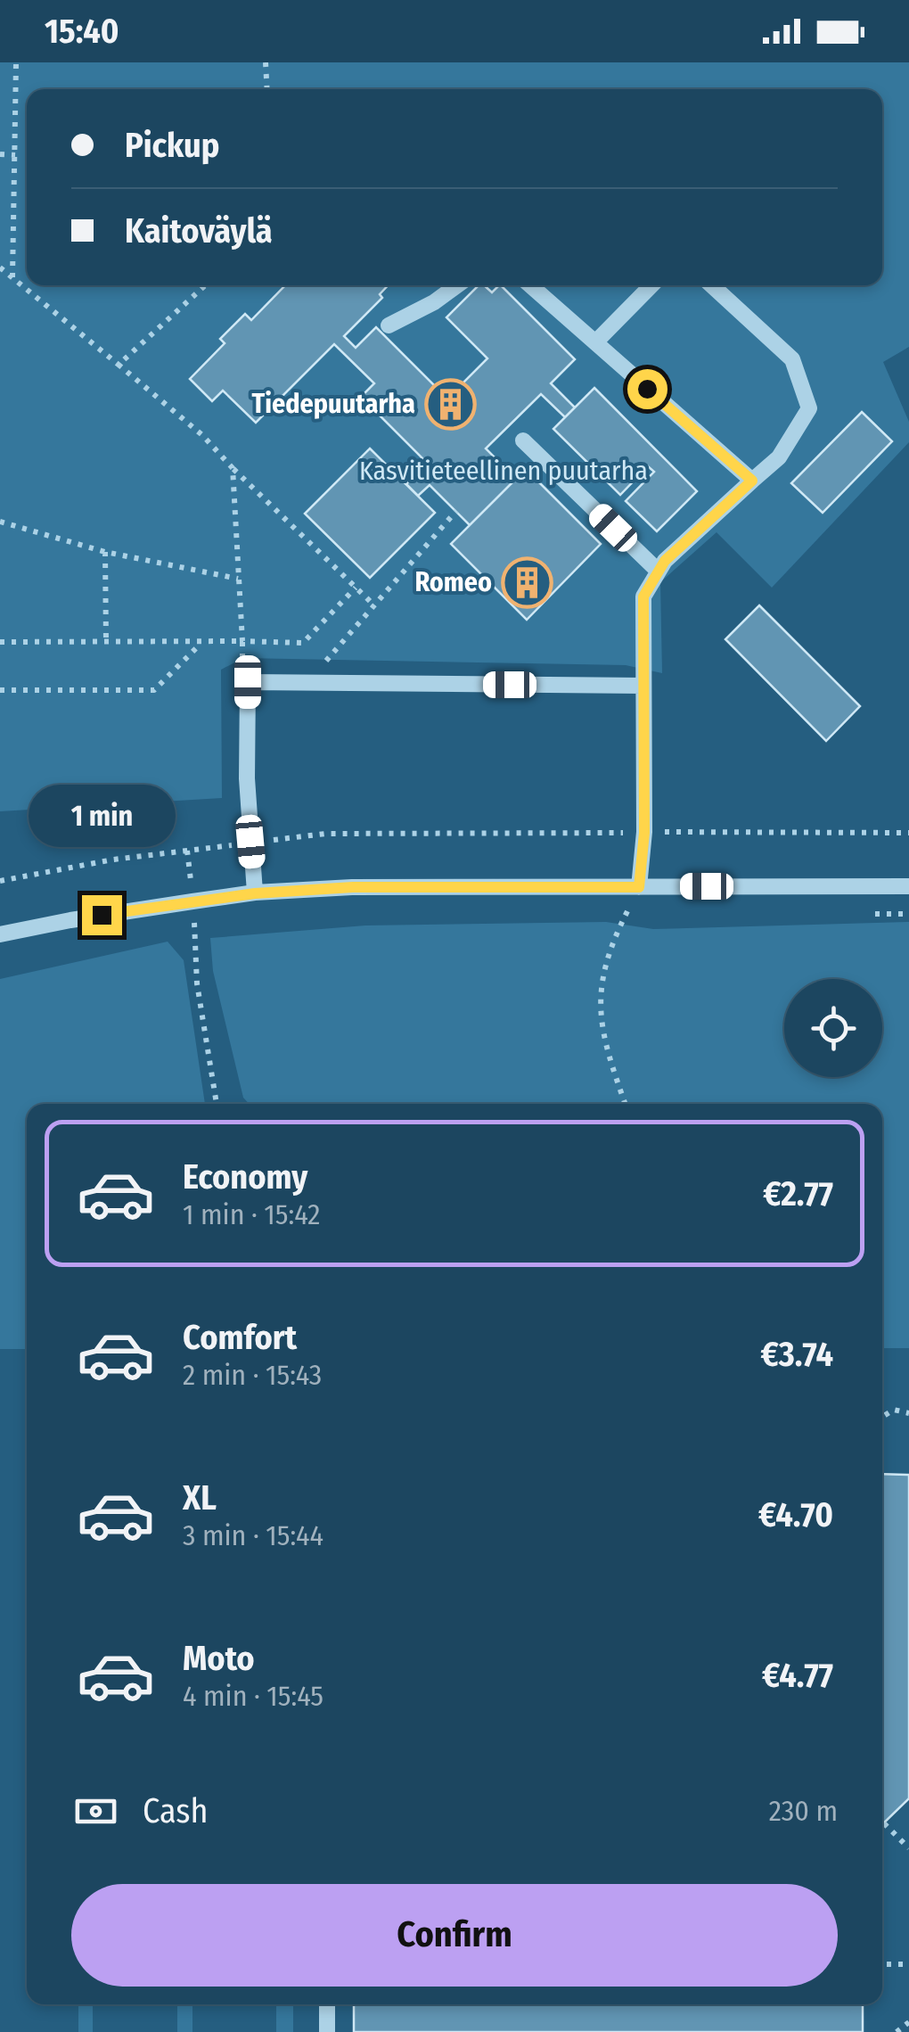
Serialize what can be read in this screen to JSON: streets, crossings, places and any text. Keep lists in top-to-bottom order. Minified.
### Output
{"parks":["Kasvitieteellinen puutarha"],"places":{"building":["Tiedepuutarha","Romeo"]},"page":{"status":"15:40","banner":["Pickup","Kaitoväylä"],"bubble":"1 min","list":[{"name":"Economy","note":"1 min · 15:42","value":"€2.77"},{"name":"Comfort","note":"2 min · 15:43","value":"€3.74"},{"name":"XL","note":"3 min · 15:44","value":"€4.70"},{"name":"Moto","note":"4 min · 15:45","value":"€4.77"}],"pay":["Cash","230 m"],"buttons":"Confirm"}}
